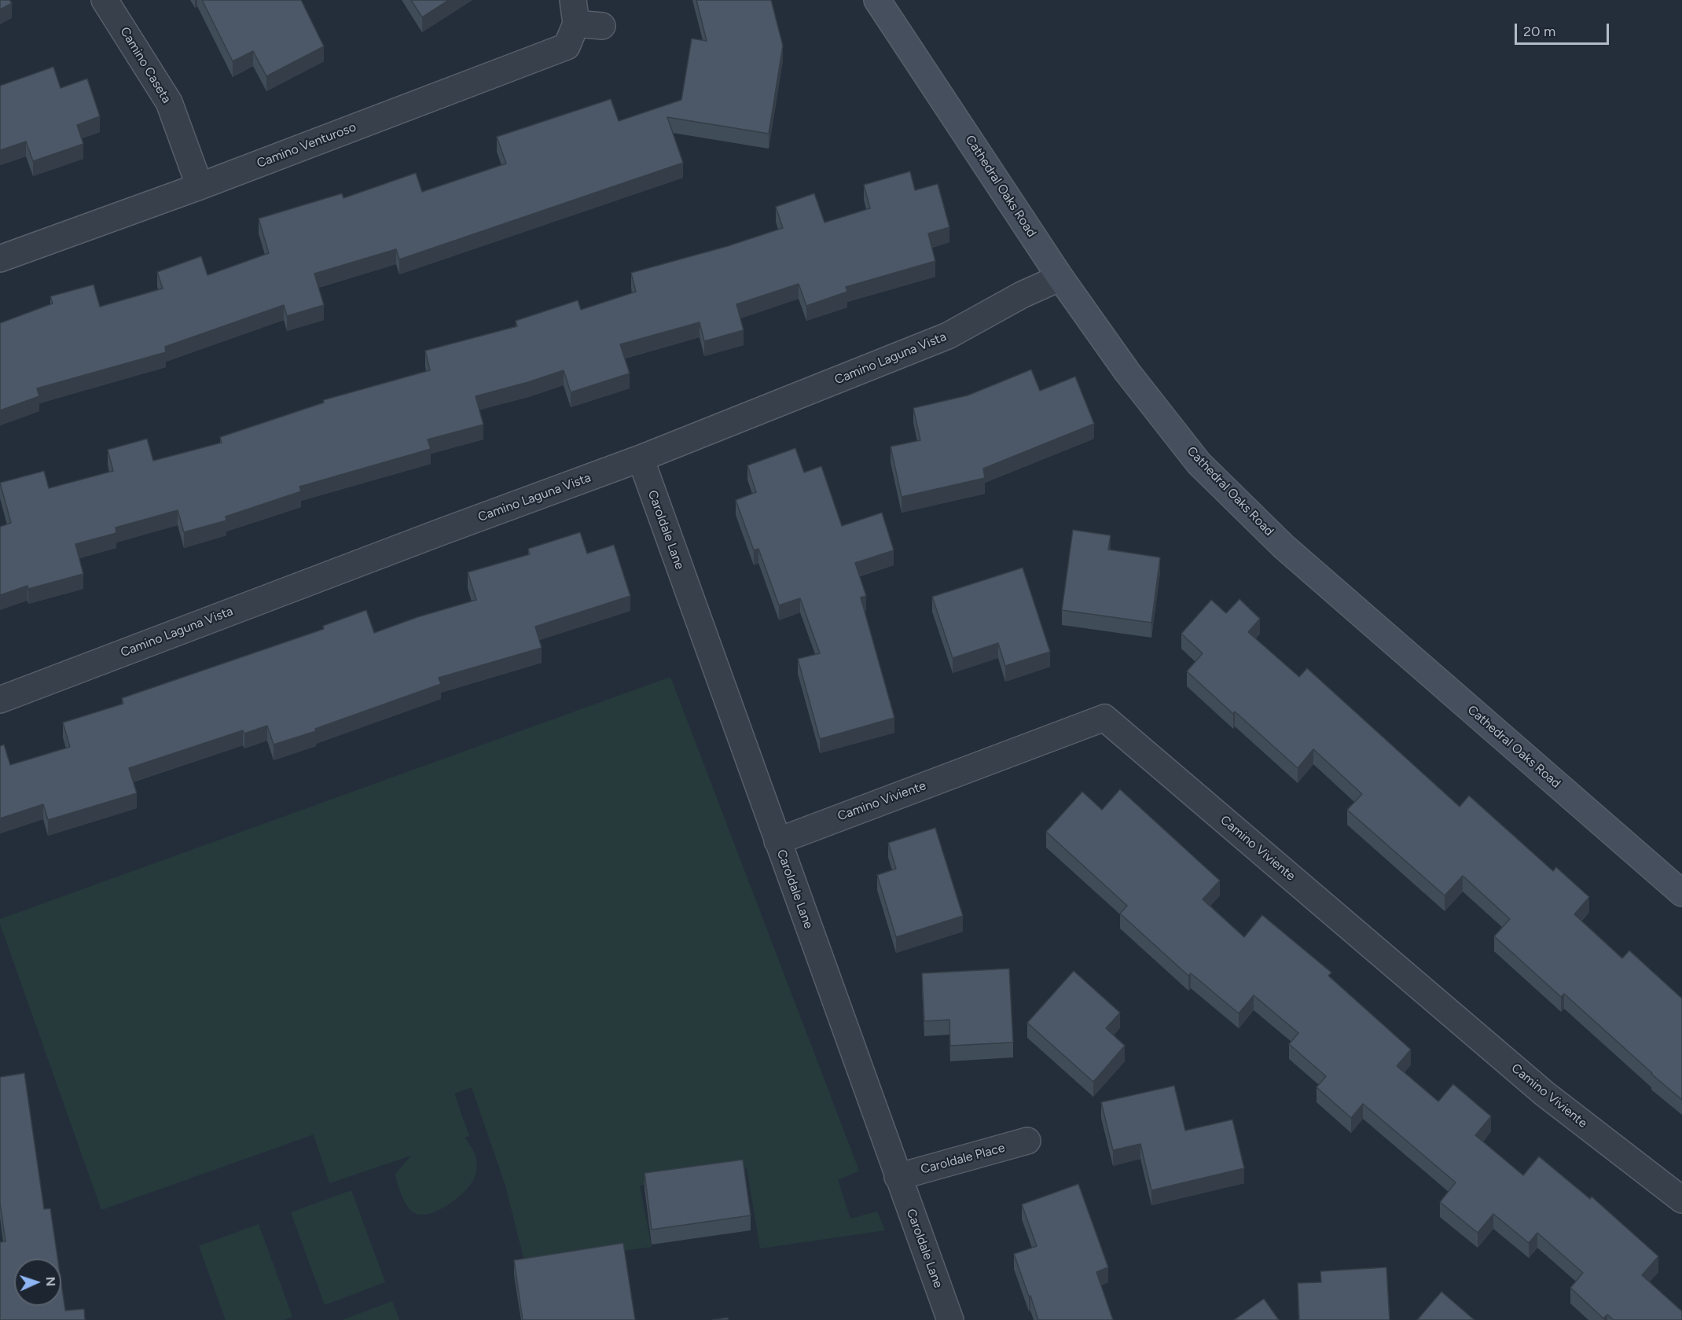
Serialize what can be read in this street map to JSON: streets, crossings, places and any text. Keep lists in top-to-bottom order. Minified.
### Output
{"streets":{"main road":["Cathedral Oaks Road"],"street":["Camino Caseta","Camino Venturoso","Camino Laguna Vista","Caroldale Lane","Camino Viviente","Caroldale Place"]},"crossings":[["Camino Caseta","Camino Venturoso"],["Cathedral Oaks Road","Camino Laguna Vista"],["Camino Laguna Vista","Caroldale Lane"],["Caroldale Lane","Camino Viviente"],["Caroldale Lane","Caroldale Place"]],"scale_bar":"20 m","north":"right"}
